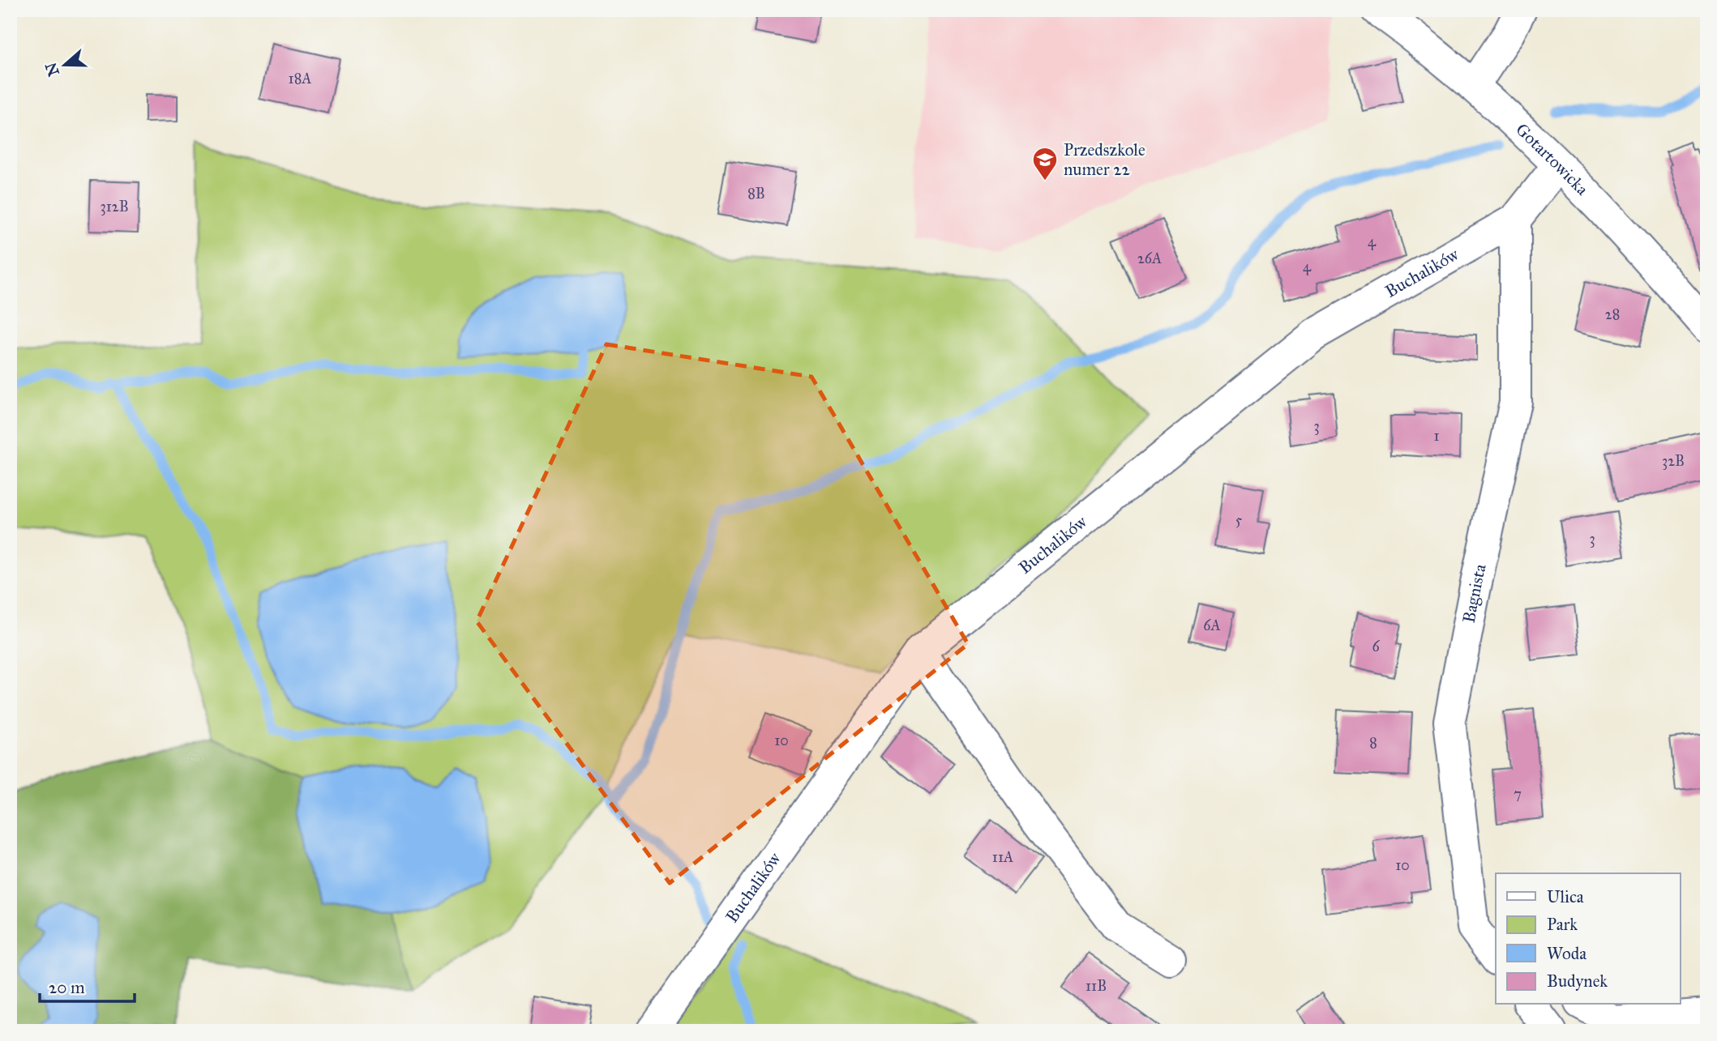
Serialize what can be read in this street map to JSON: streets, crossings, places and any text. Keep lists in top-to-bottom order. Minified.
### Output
{"streets":{"street":["Gotartowicka","Buchalików","Bagnista"]},"crossings":[["Gotartowicka","Buchalików"],["Buchalików","Bagnista"]],"places":{"school or university":["Przedszkole numer 22"]},"house_numbers":["18A","8B","312B","4","26A","4","28","3","1","32B","5","3","6A","6","10","8","7","11A","10","11B"],"legend":["Ulica","Park","Woda","Budynek"],"scale_bar":"20 m","north":"left"}
